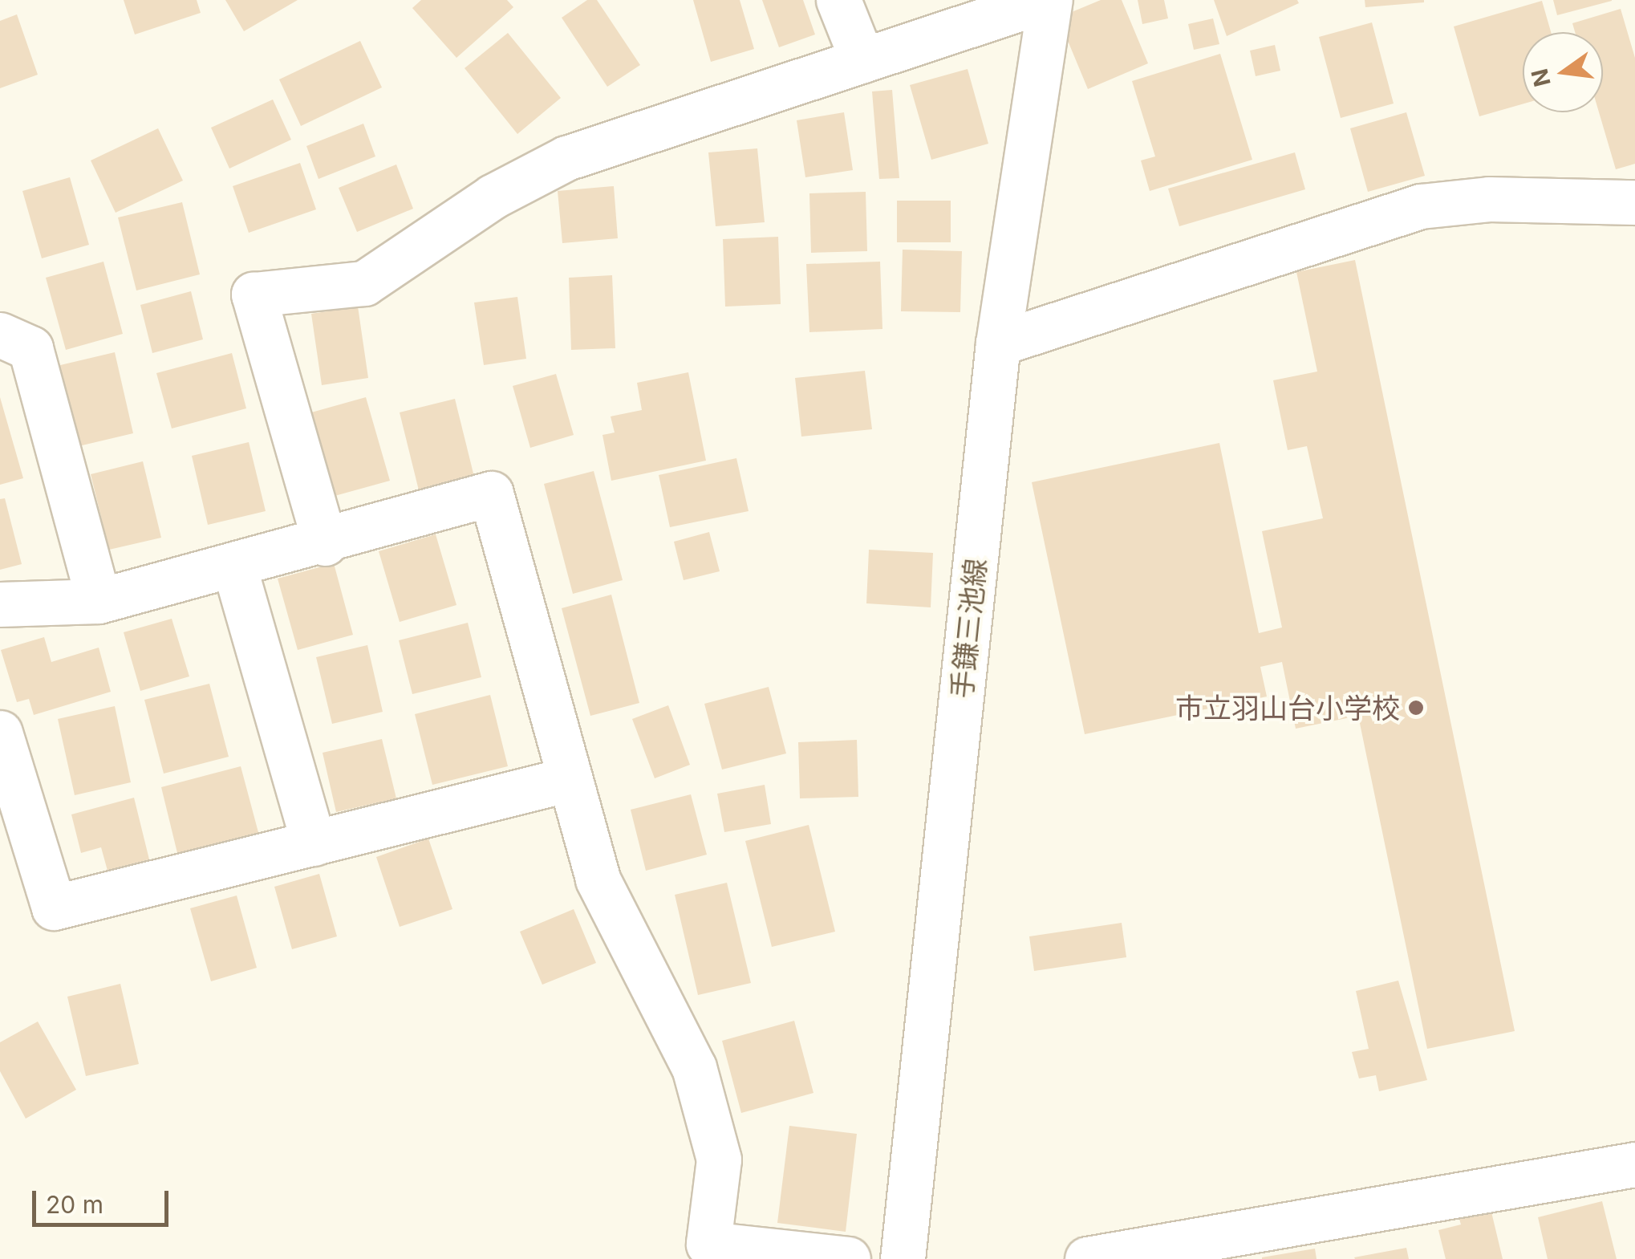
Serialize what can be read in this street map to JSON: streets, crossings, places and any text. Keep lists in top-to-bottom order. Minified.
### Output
{"streets":{"street":["手鎌三池線"]},"places":["市立羽山台小学校"],"scale_bar":"20 m","north":"left"}
